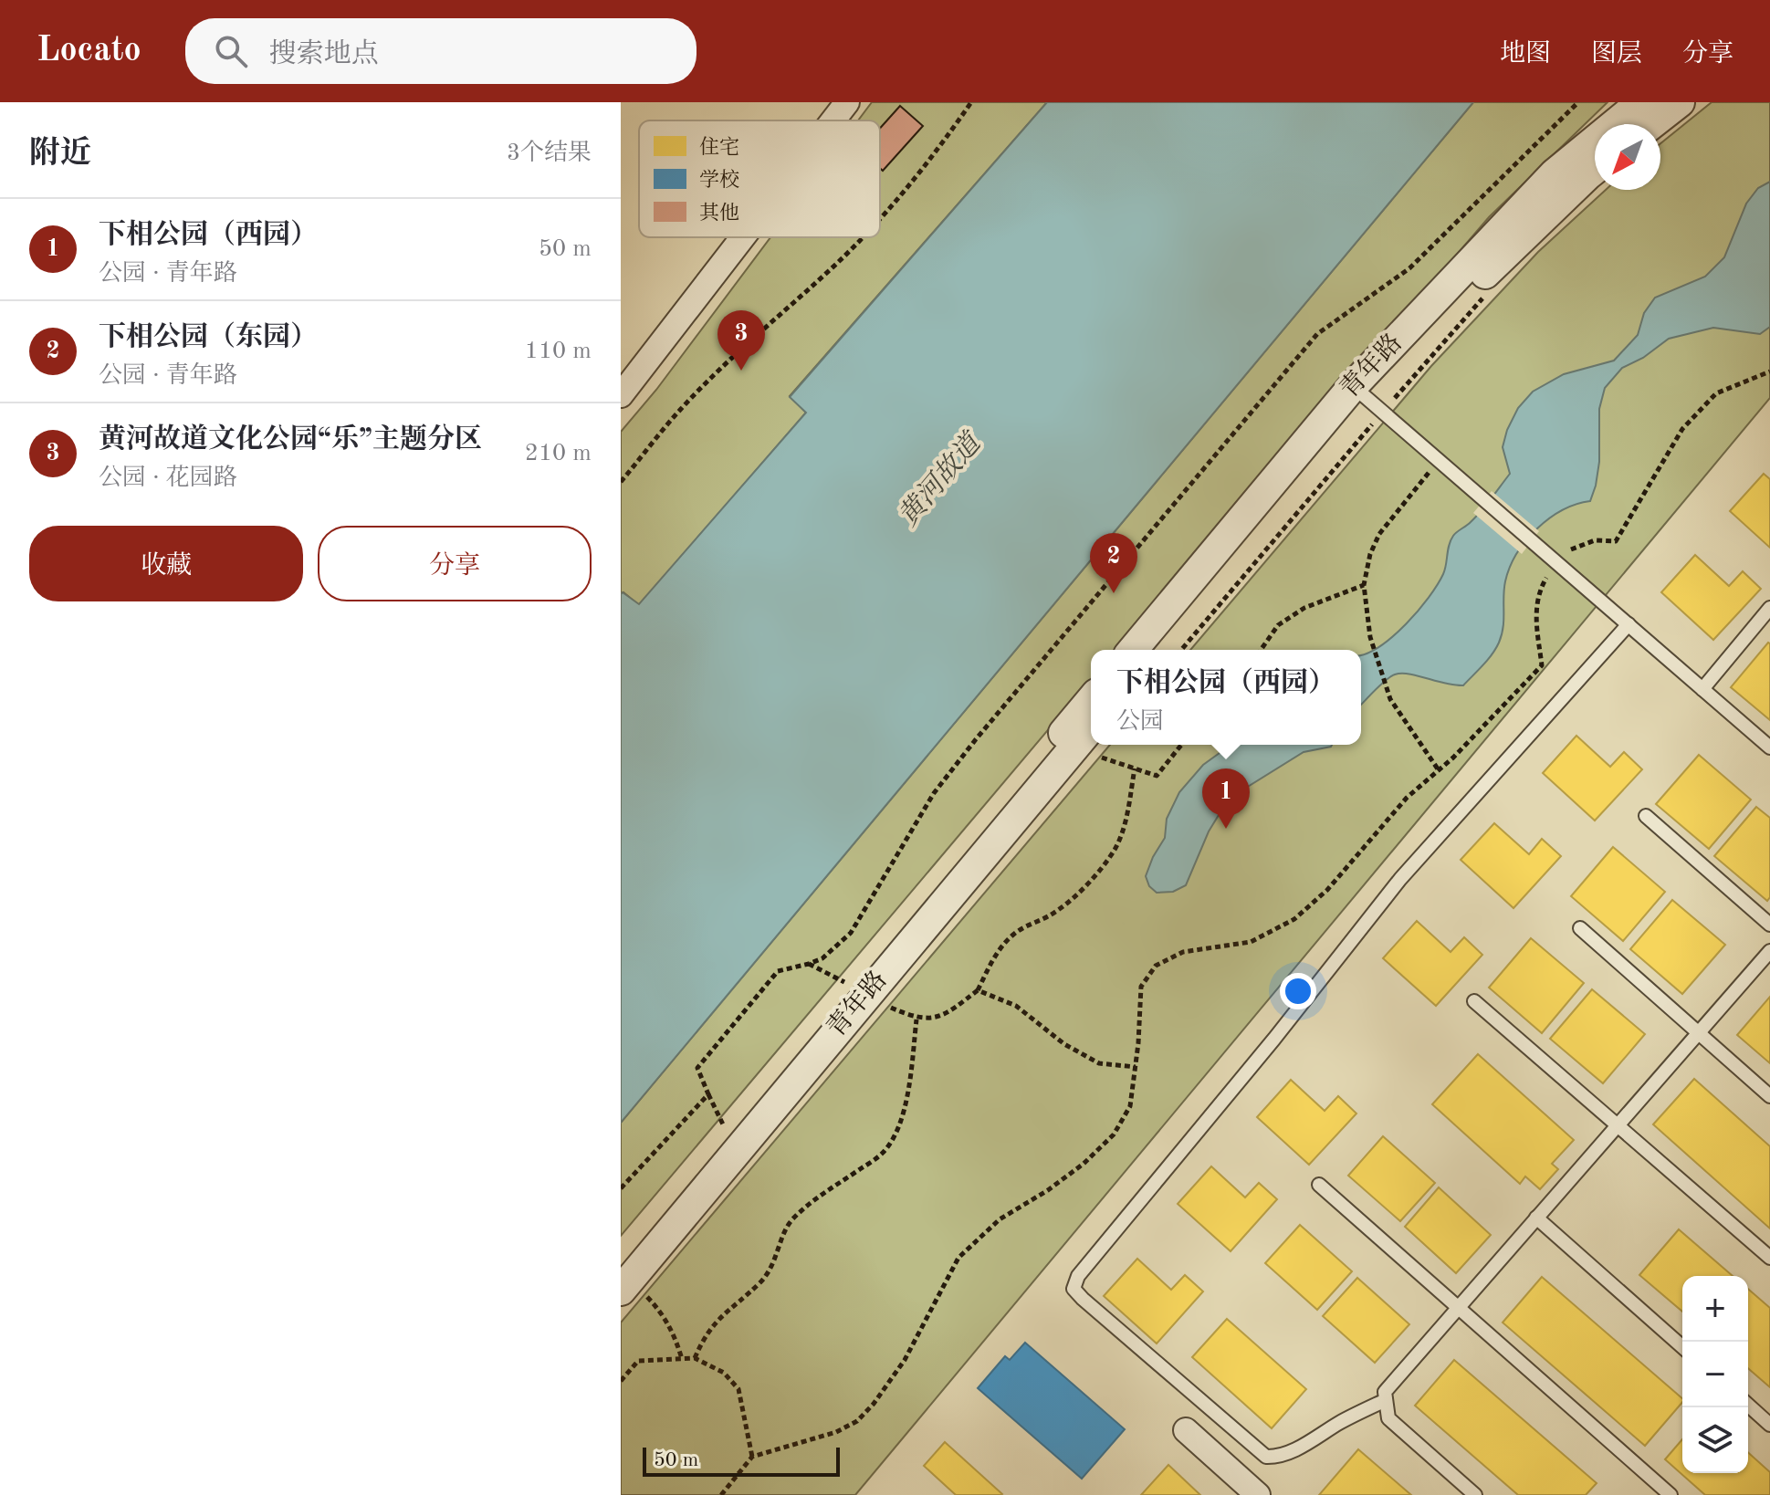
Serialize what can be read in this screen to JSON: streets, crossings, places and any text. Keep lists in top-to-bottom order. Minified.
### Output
{"streets":{"street":["青年路"]},"water":["黄河故道"],"legend":["住宅","学校","其他"],"scale_bar":"50 m","north":"bottom left","page":{"header":"Locato","search":"搜索地点","nav":["地图","图层","分享"],"heading":["附近","3个结果"],"list":[{"mark":"1","name":"下相公园（西园）","note":"公园 · 青年路","value":"50 m"},{"mark":"2","name":"下相公园（东园）","note":"公园 · 青年路","value":"110 m"},{"mark":"3","name":"黄河故道文化公园“乐”主题分区","note":"公园 · 花园路","value":"210 m"}],"pins":["3","2","1"],"buttons":["收藏","分享"],"popup":["下相公园（西园）","公园"],"map_buttons":["+","−"],"scale":"50 m"}}
